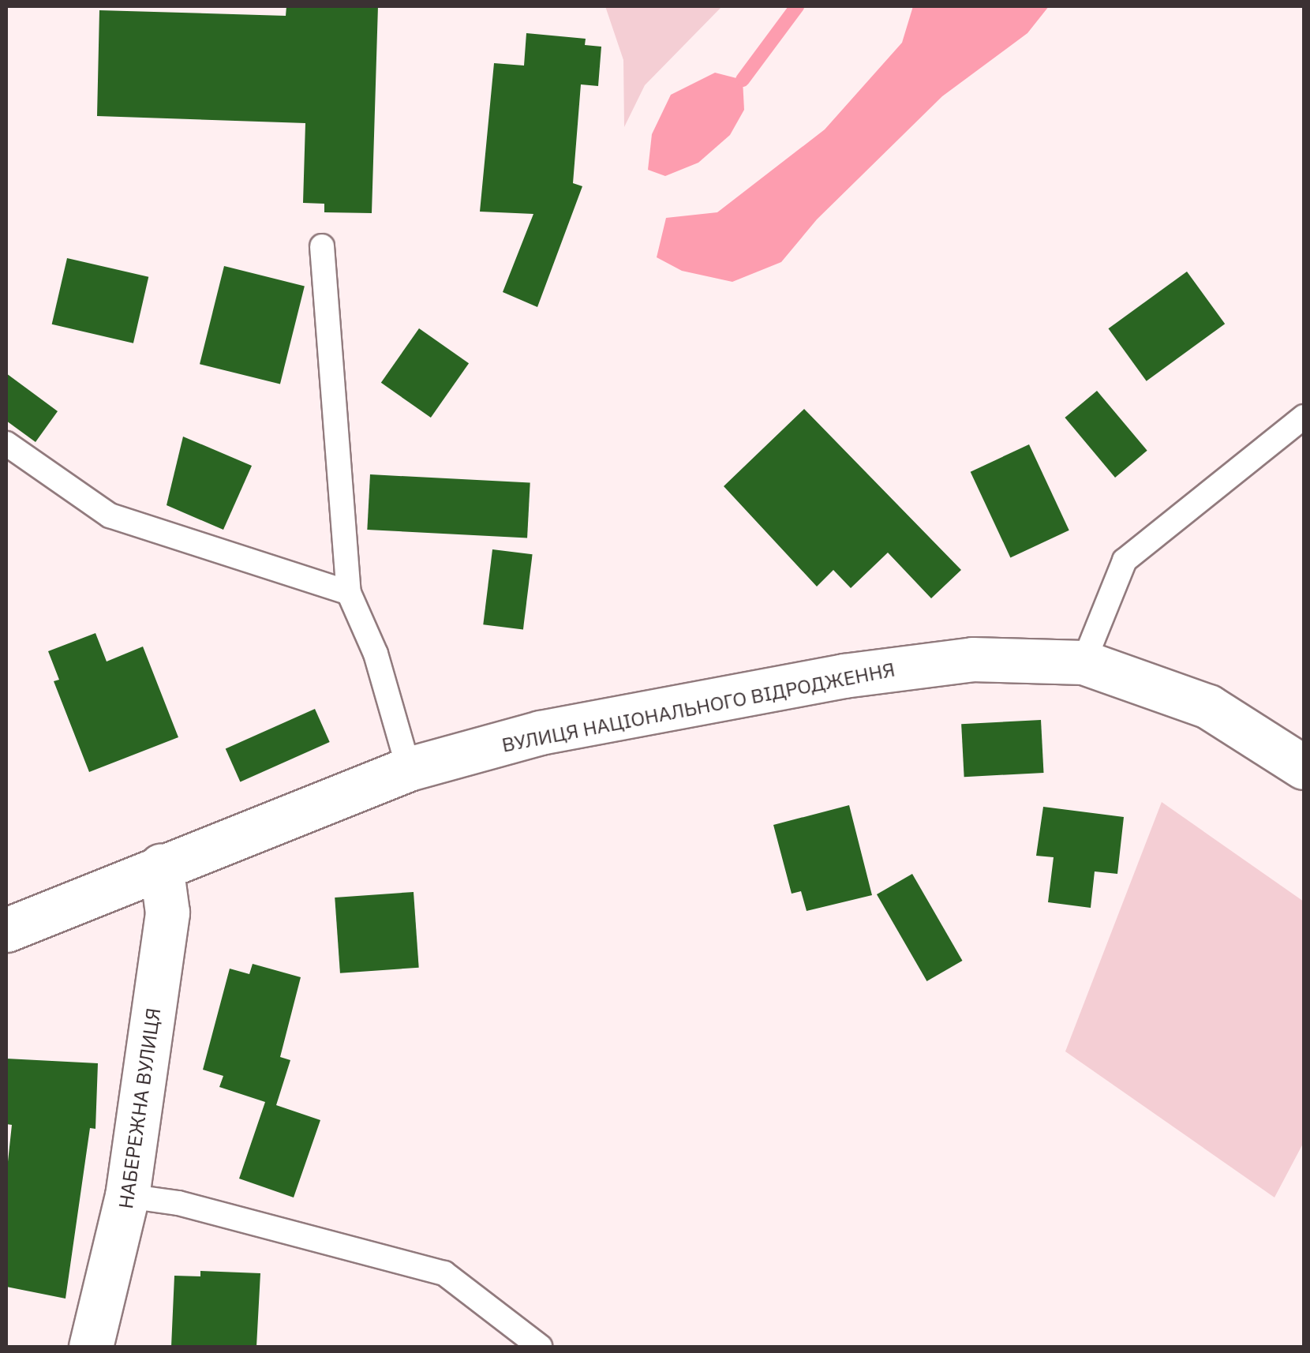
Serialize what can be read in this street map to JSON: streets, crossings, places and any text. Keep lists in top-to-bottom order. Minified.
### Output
{"streets":{"street":["ВУЛИЦЯ НАЦІОНАЛЬНОГО ВІДРОДЖЕННЯ","НАБЕРЕЖНА ВУЛИЦЯ"]},"crossings":[["ВУЛИЦЯ НАЦІОНАЛЬНОГО ВІДРОДЖЕННЯ","НАБЕРЕЖНА ВУЛИЦЯ"]]}
